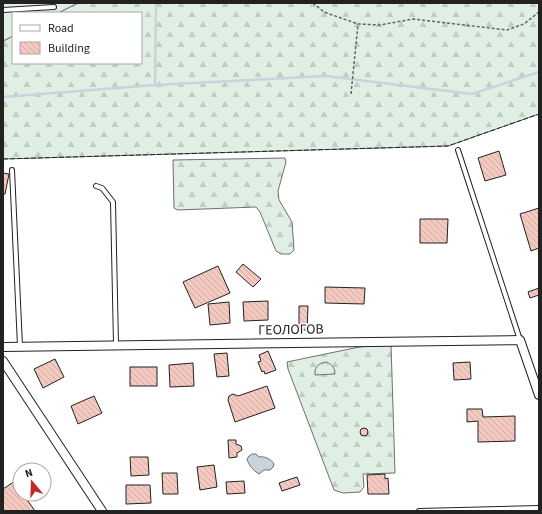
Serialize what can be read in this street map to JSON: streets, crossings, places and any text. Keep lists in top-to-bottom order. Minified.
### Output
{"streets":{"street":["ГЕОЛОГОВ"]},"legend":["Road","Building"],"north":"top"}
